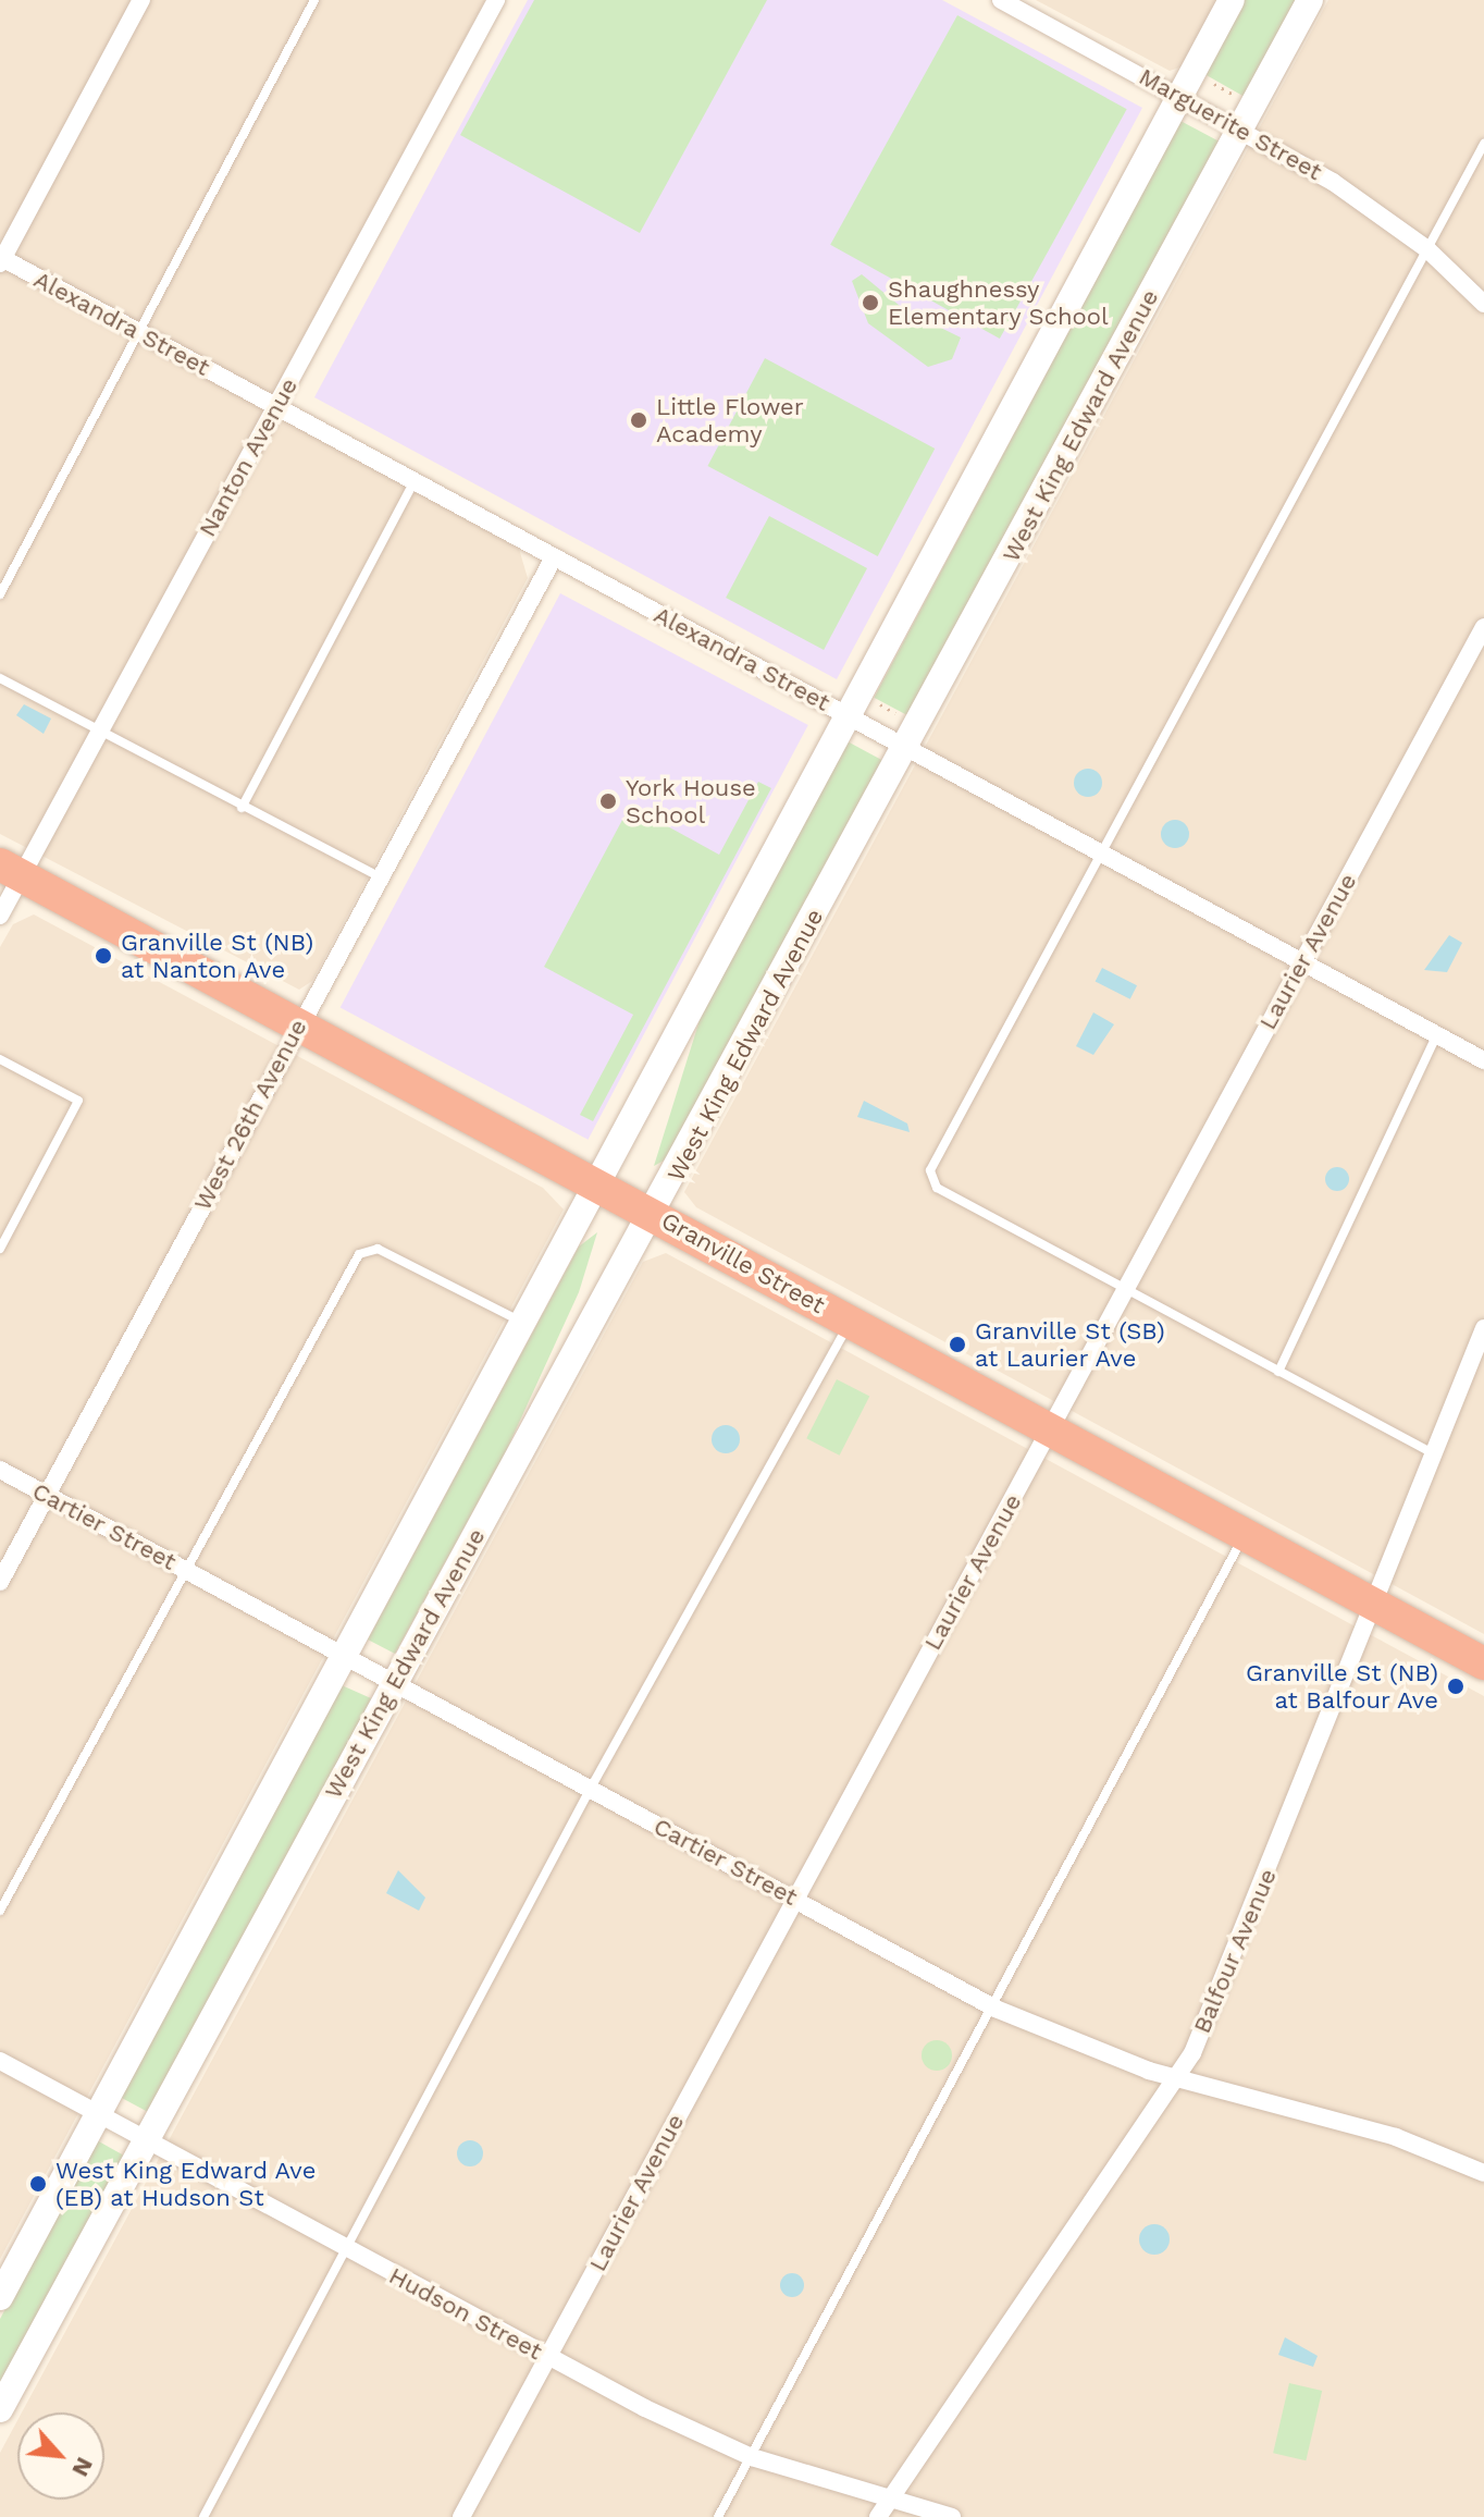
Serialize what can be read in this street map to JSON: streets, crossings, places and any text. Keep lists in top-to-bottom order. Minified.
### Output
{"streets":{"highway":["Granville Street"],"main road":["West King Edward Avenue"],"street":["Marguerite Street","Alexandra Street","Nanton Avenue","Laurier Avenue","West 26th Avenue","Cartier Street","Balfour Avenue","Hudson Street"]},"crossings":[["Marguerite Street","West King Edward Avenue"],["Alexandra Street","West King Edward Avenue"],["Alexandra Street","Nanton Avenue"],["Alexandra Street","Laurier Avenue"],["Alexandra Street","West 26th Avenue"],["West King Edward Avenue","Granville Street"],["West King Edward Avenue","Cartier Street"],["West King Edward Avenue","Hudson Street"],["Nanton Avenue","Granville Street"],["Laurier Avenue","Granville Street"],["Laurier Avenue","Cartier Street"],["Laurier Avenue","Hudson Street"],["West 26th Avenue","Granville Street"],["West 26th Avenue","Cartier Street"],["Granville Street","Balfour Avenue"],["Cartier Street","Balfour Avenue"],["Balfour Avenue","Hudson Street"]],"places":["Shaughnessy Elementary School","Little Flower Academy","York House School","Granville St (NB) at Nanton Ave","Granville St (SB) at Laurier Ave","Granville St (NB) at Balfour Ave","West King Edward Ave (EB) at Hudson St"],"north":"bottom right"}
